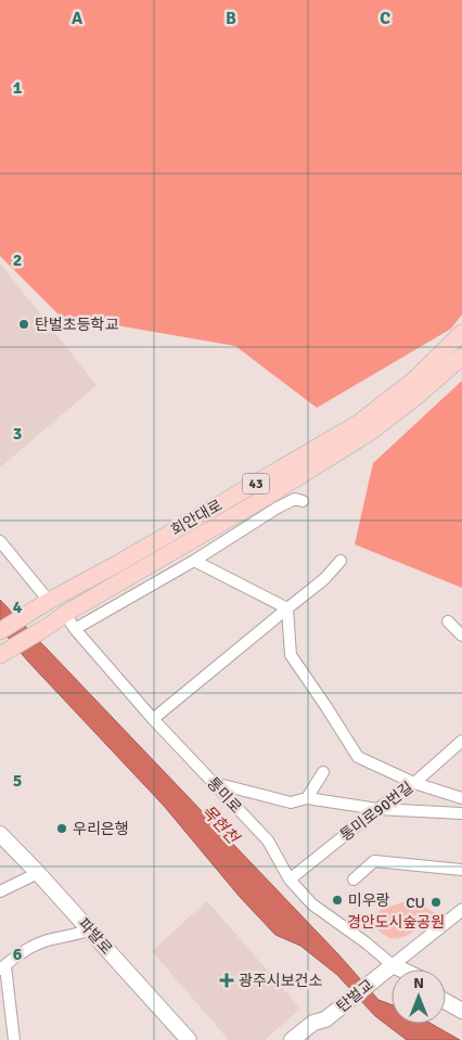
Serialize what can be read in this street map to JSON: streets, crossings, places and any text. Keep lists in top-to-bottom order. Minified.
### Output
{"streets":{"main road":["43","회안대로","통미로","파발로","탄벌교"],"street":["통미로90번길"]},"crossings":[["회안대로","통미로"],["통미로","통미로90번길"],["통미로","탄벌교"]],"water":["목현천"],"parks":["경안도시숲공원"],"places":{"other":["탄벌초등학교","우리은행","미우랑","CU"],"health":["광주시보건소"]},"north":"top","grid":{"columns":["A","B","C"],"rows":["1","2","3","4","5","6"]}}
